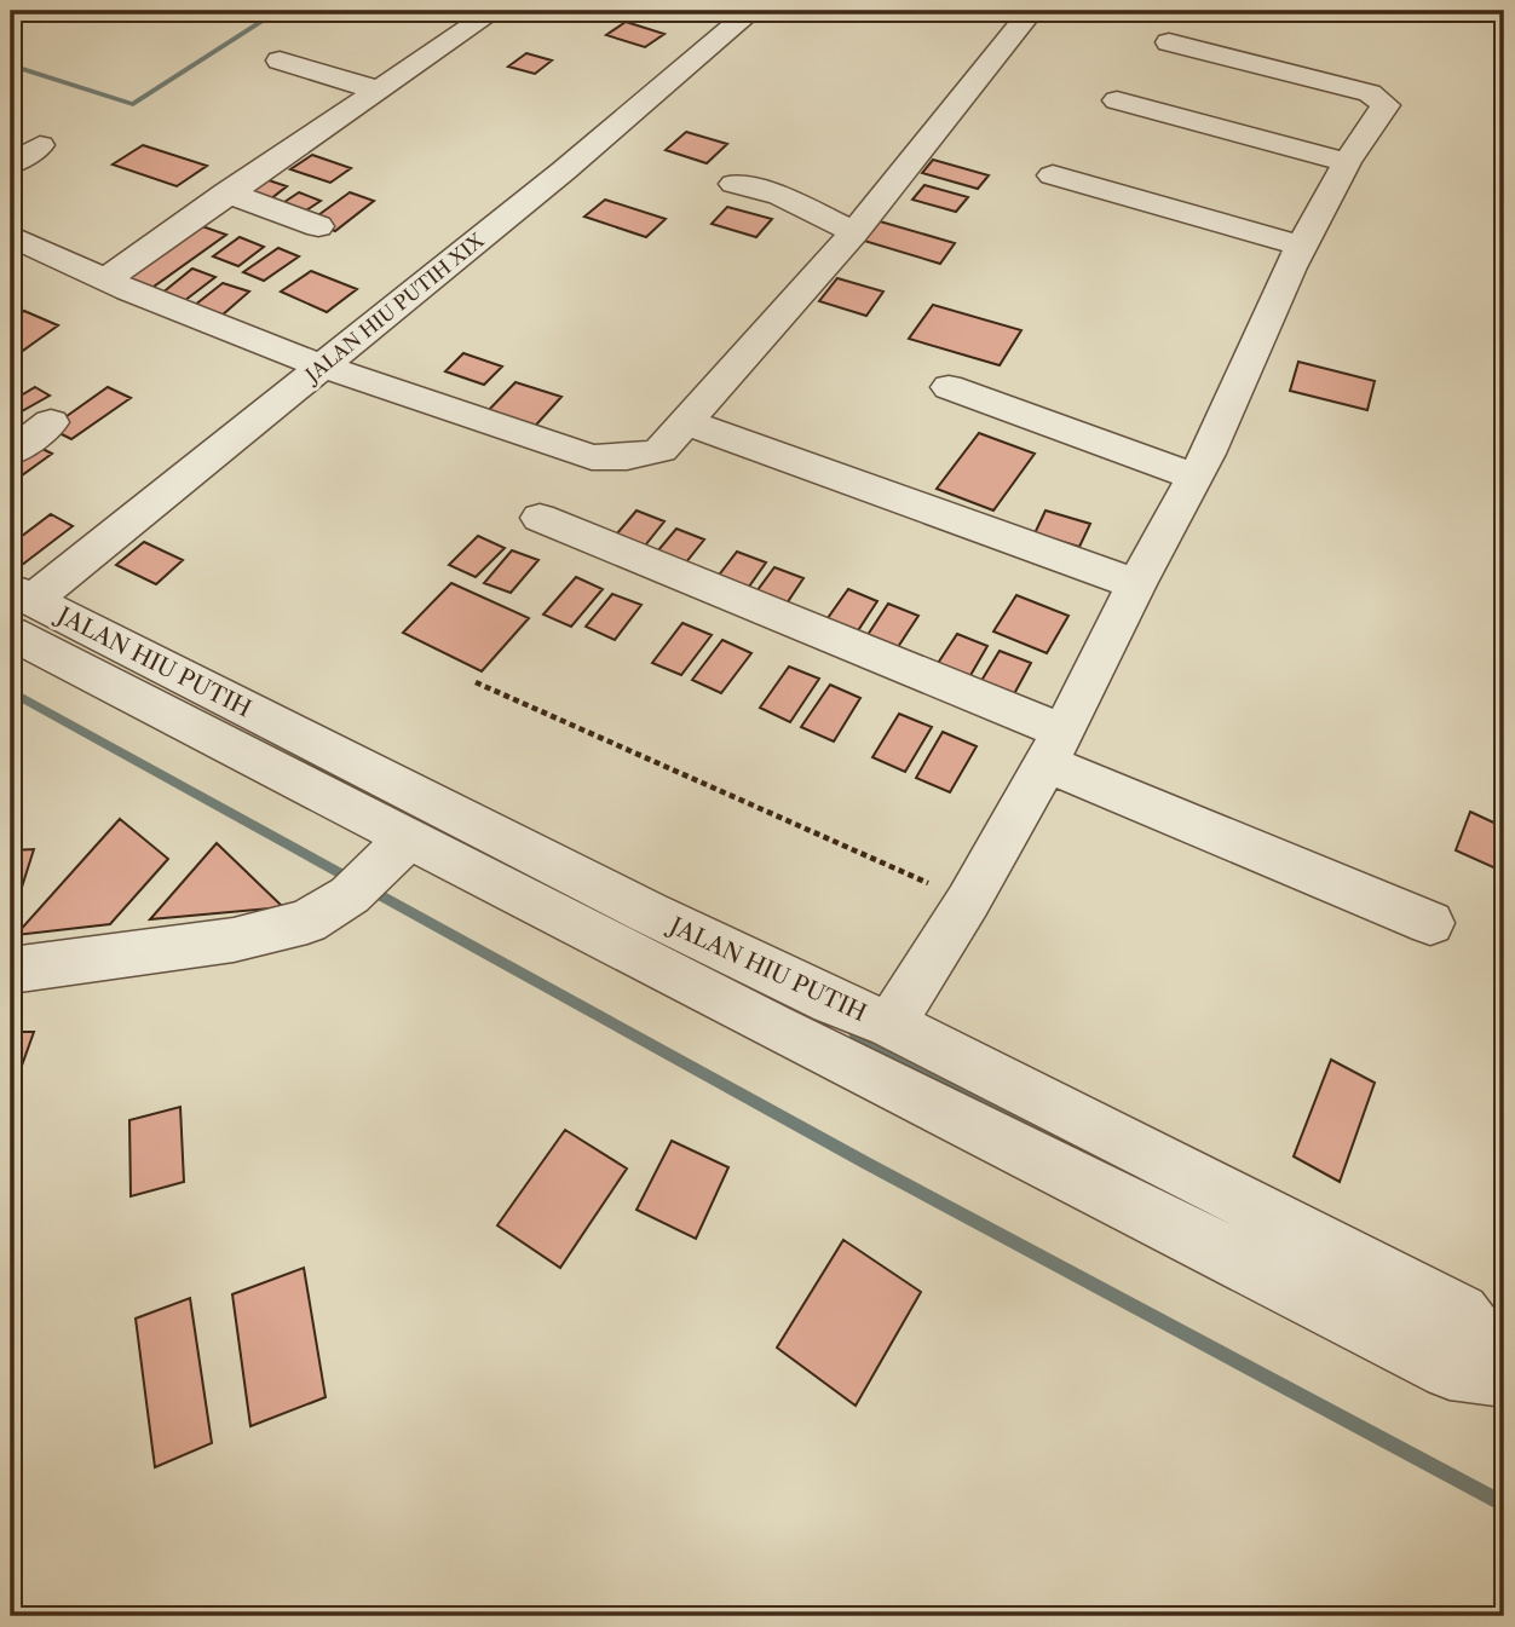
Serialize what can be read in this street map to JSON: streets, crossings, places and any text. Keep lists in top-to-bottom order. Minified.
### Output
{"streets":{"street":["JALAN HIU PUTIH XIX","JALAN HIU PUTIH"]}}
